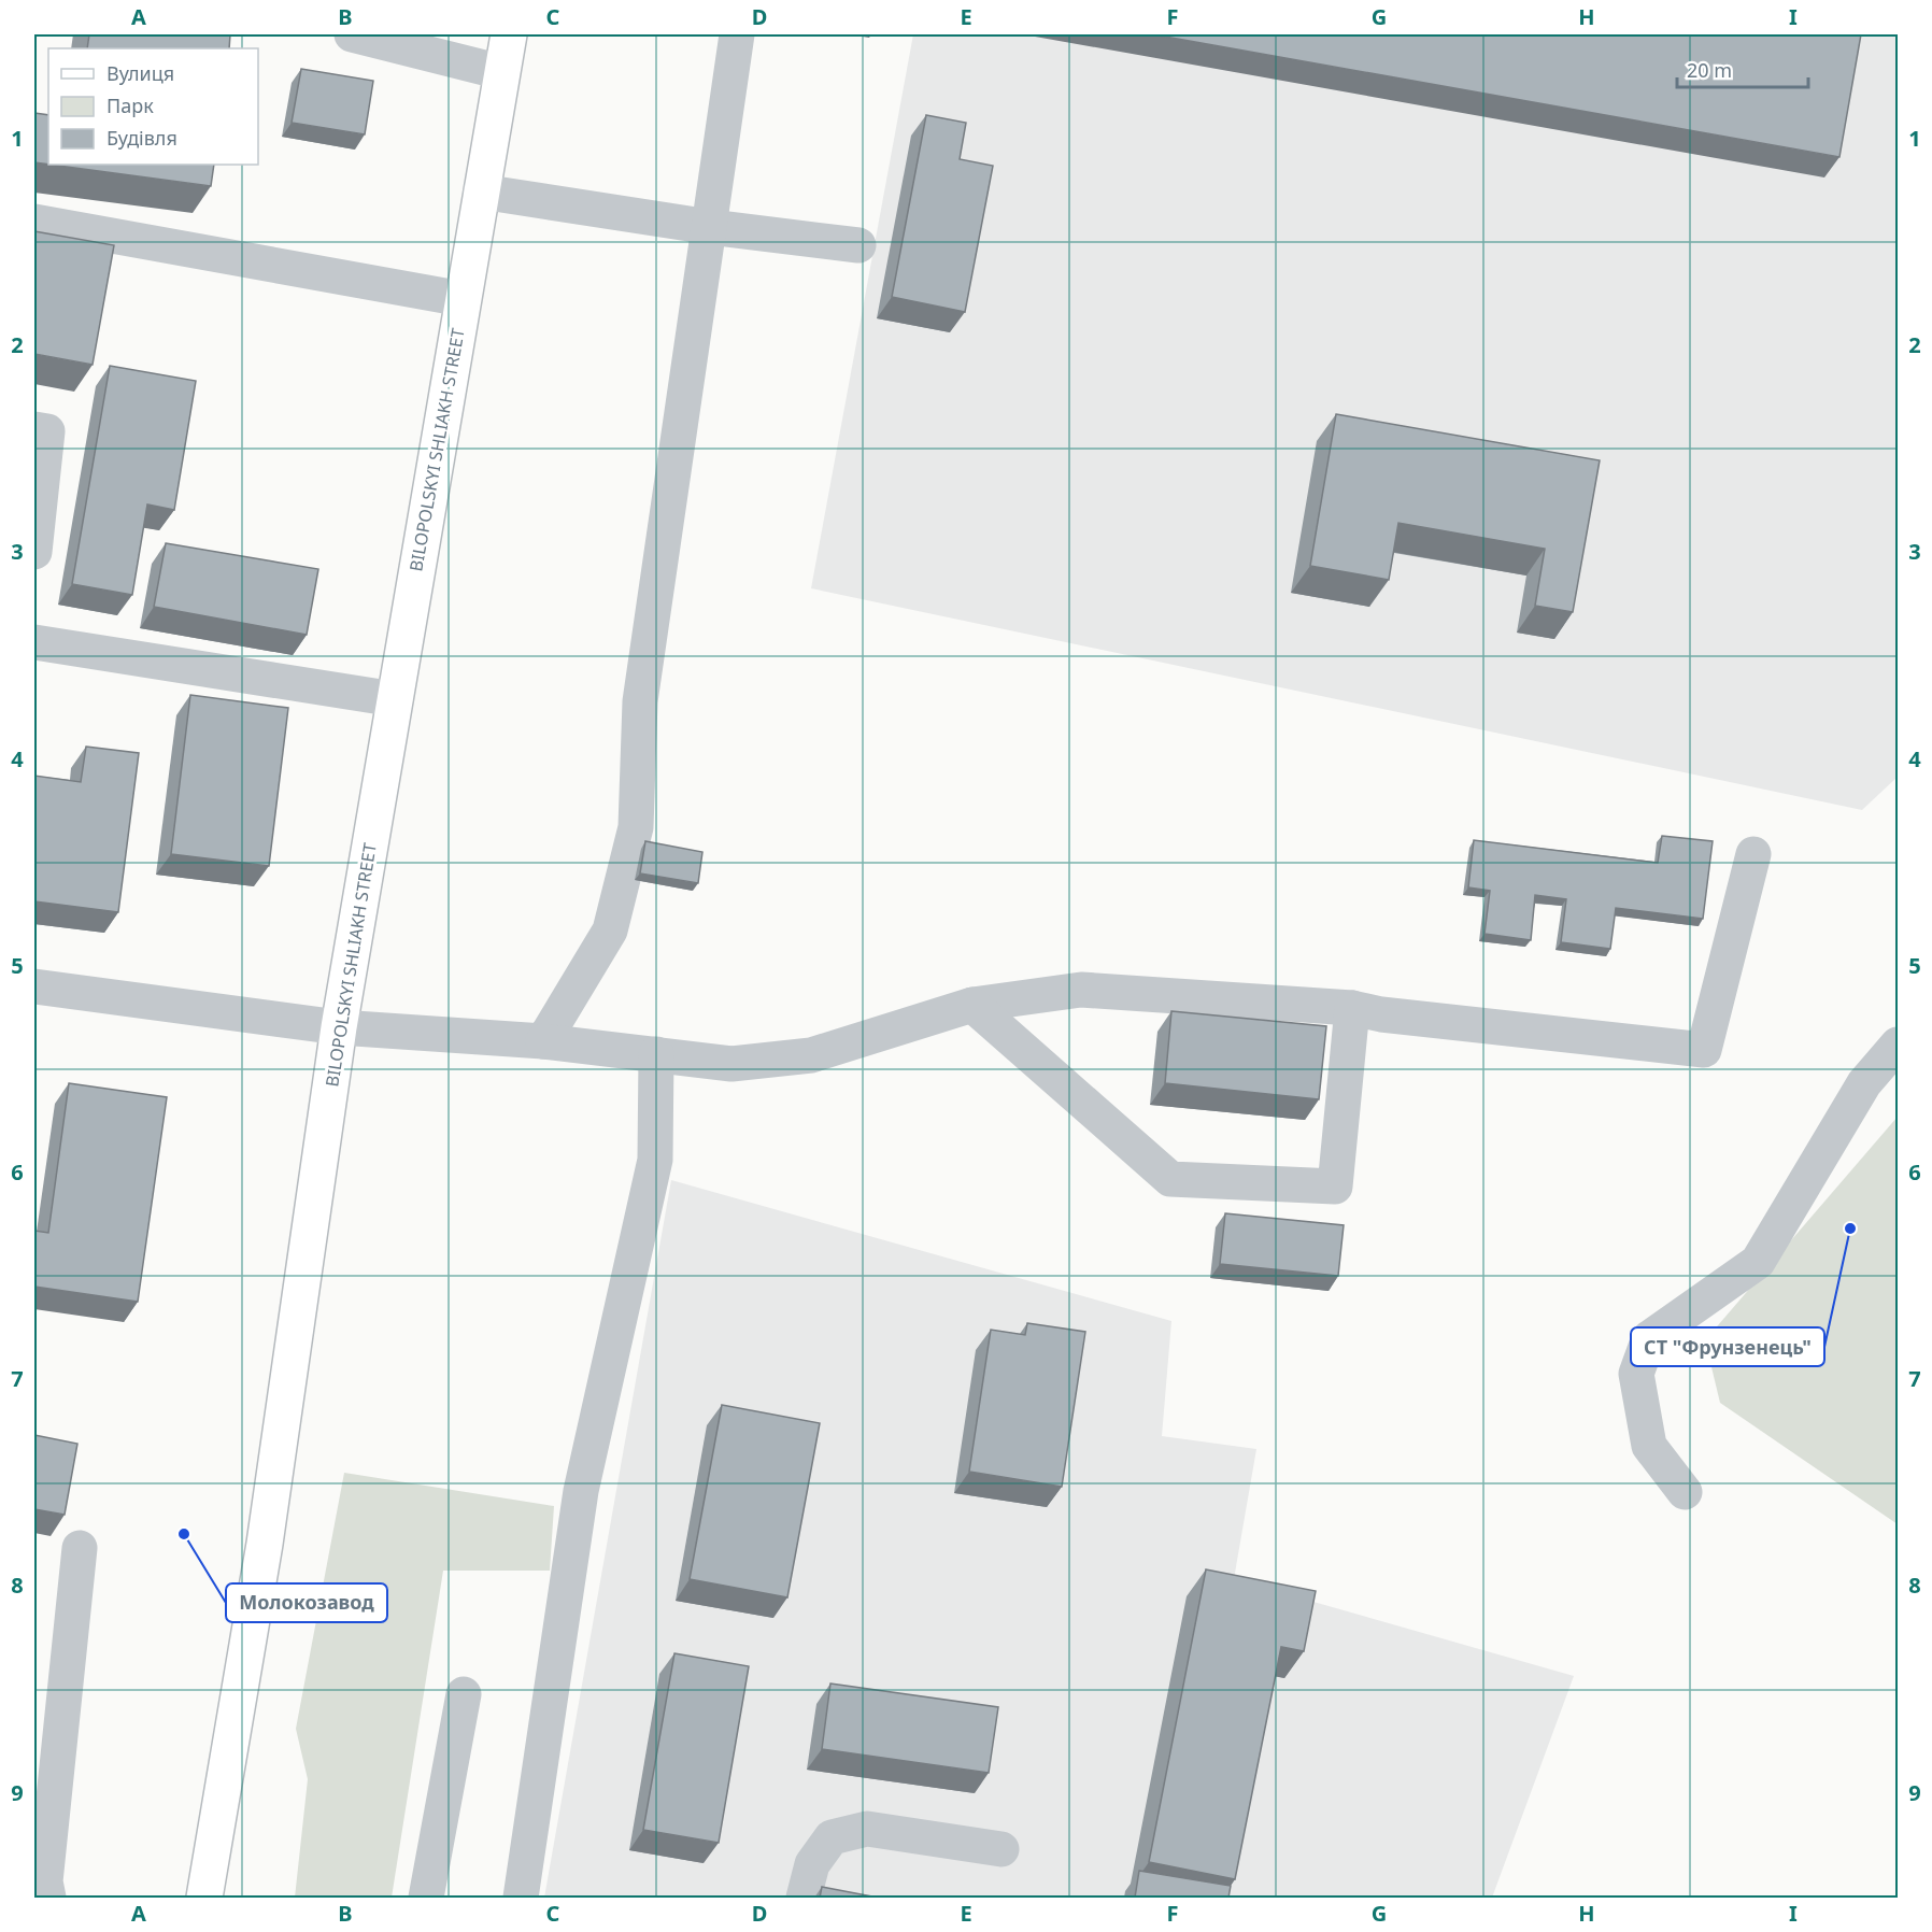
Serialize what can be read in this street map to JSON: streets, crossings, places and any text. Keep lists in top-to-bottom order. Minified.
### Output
{"streets":{"main road":["BILOPOLSKYI SHLIAKH STREET"]},"places":["СТ \"Фрунзенець\"","Молокозавод"],"legend":["Вулиця","Парк","Будівля"],"scale_bar":"20 m","grid":{"columns":["A","B","C","D","E","F","G","H","I"],"rows":["1","2","3","4","5","6","7","8","9"]}}
